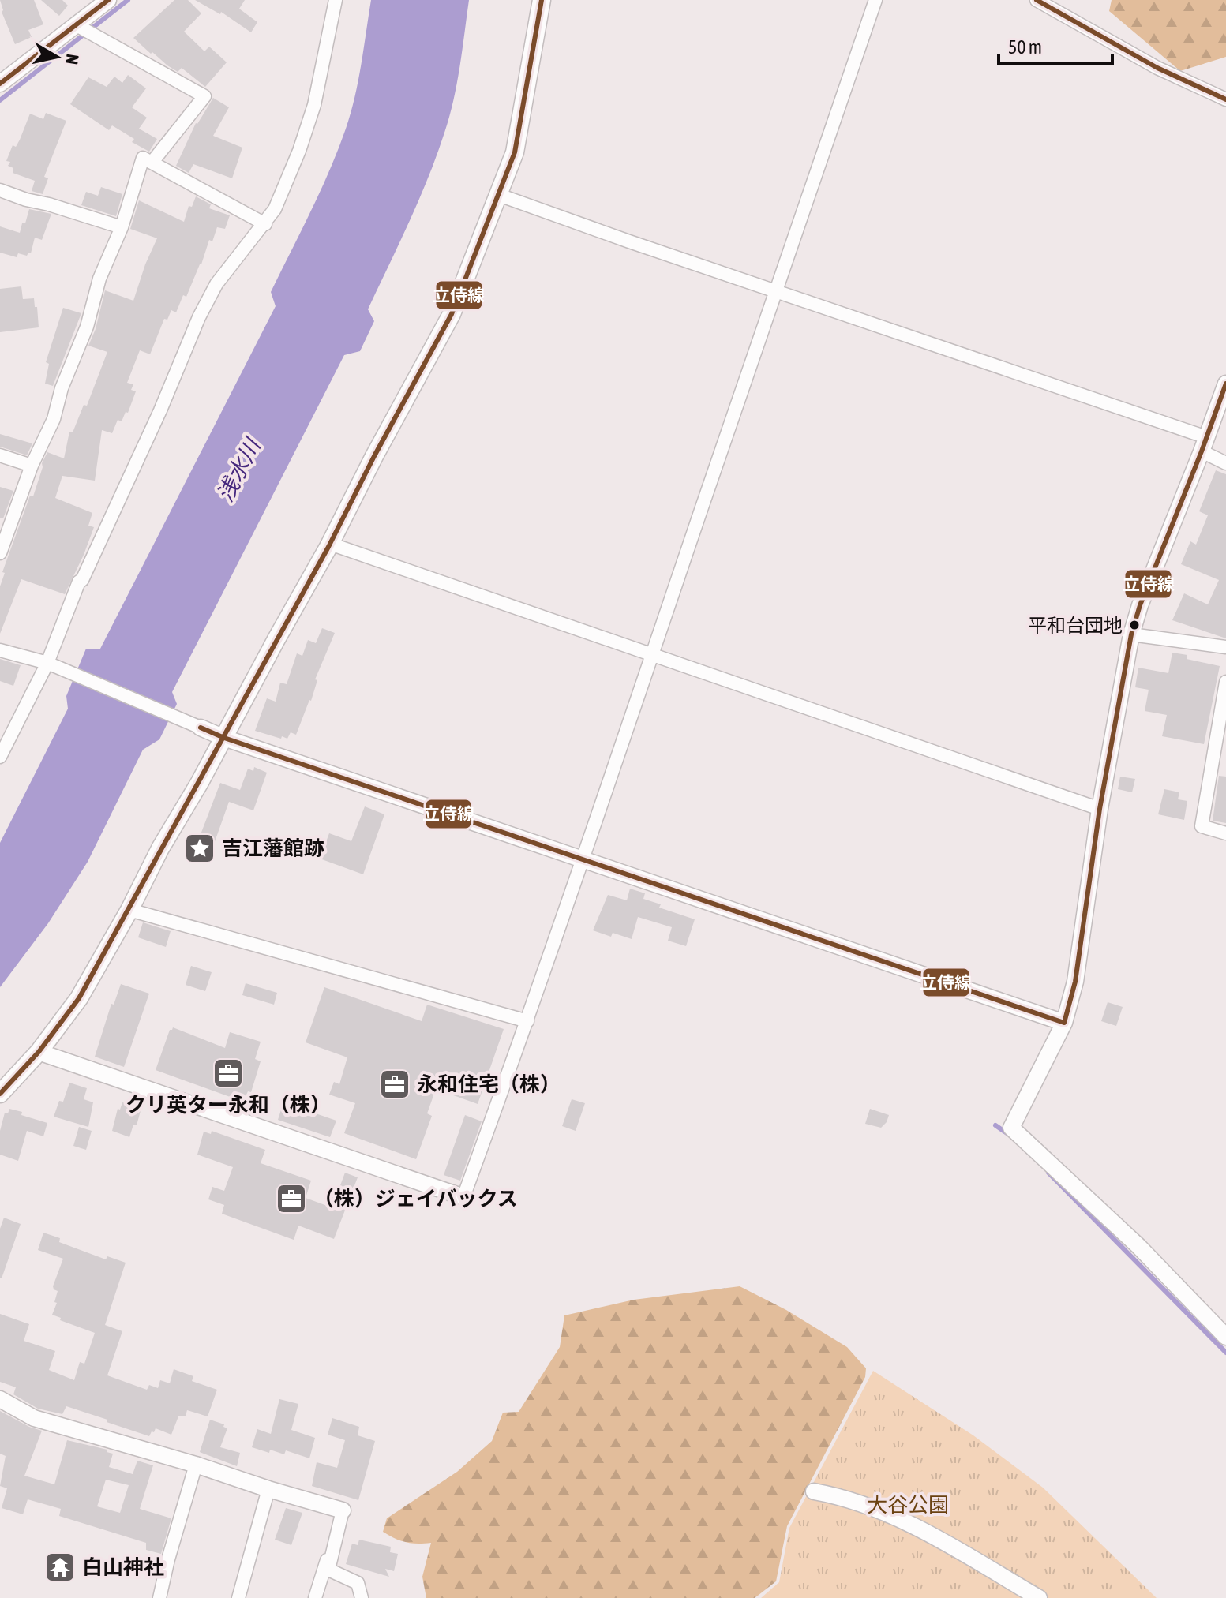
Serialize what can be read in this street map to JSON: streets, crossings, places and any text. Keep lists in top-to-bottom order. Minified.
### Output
{"water":["浅水川"],"parks":["大谷公園"],"places":{"other":["平和台団地"],"place":["吉江藩館跡"],"office":["クリ英ター永和（株）","永和住宅（株）","（株）ジェイバックス"],"temple":["白山神社"]},"lines":["transit line 立侍線"],"scale_bar":"50 m","north":"right"}
